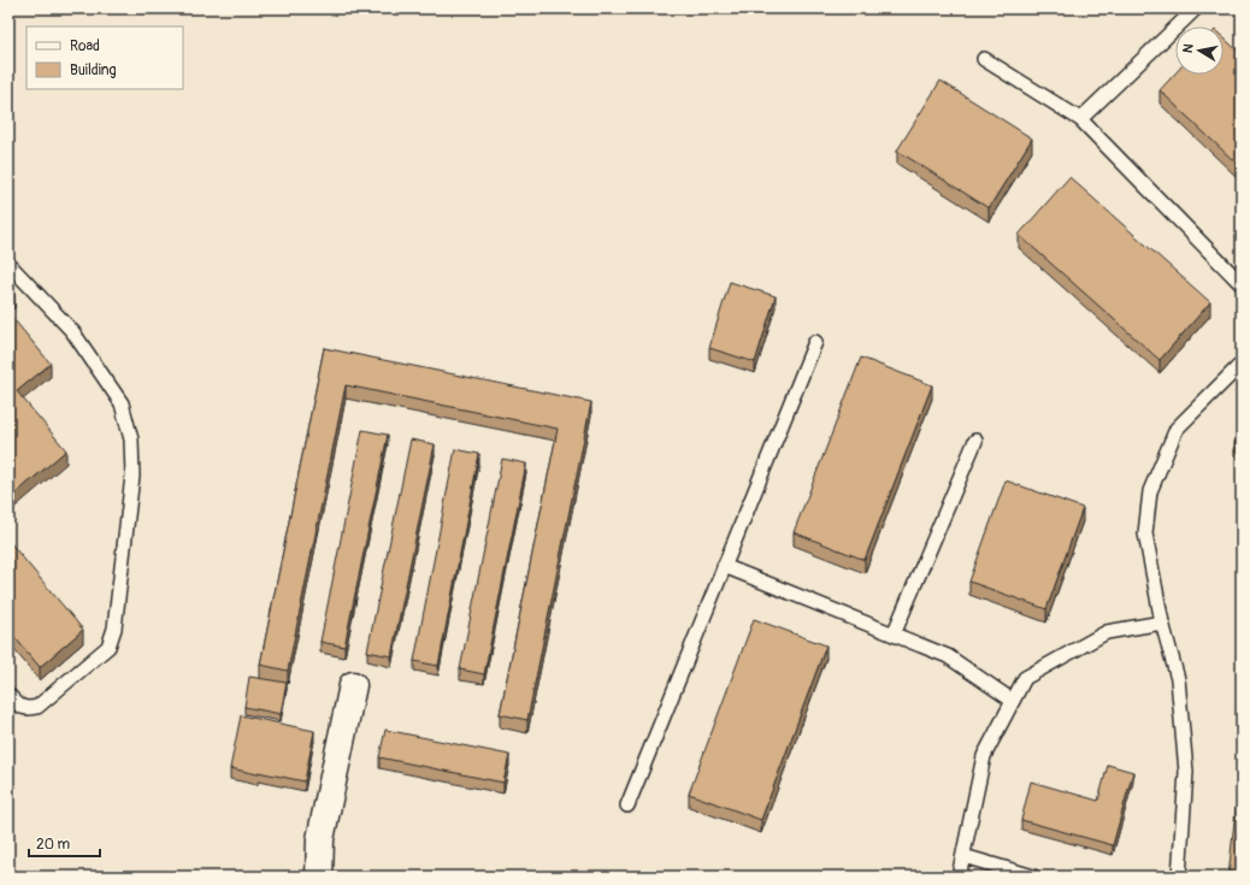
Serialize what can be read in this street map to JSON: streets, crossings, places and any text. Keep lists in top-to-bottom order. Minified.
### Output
{"legend":["Road","Building"],"scale_bar":"20 m","north":"left"}
